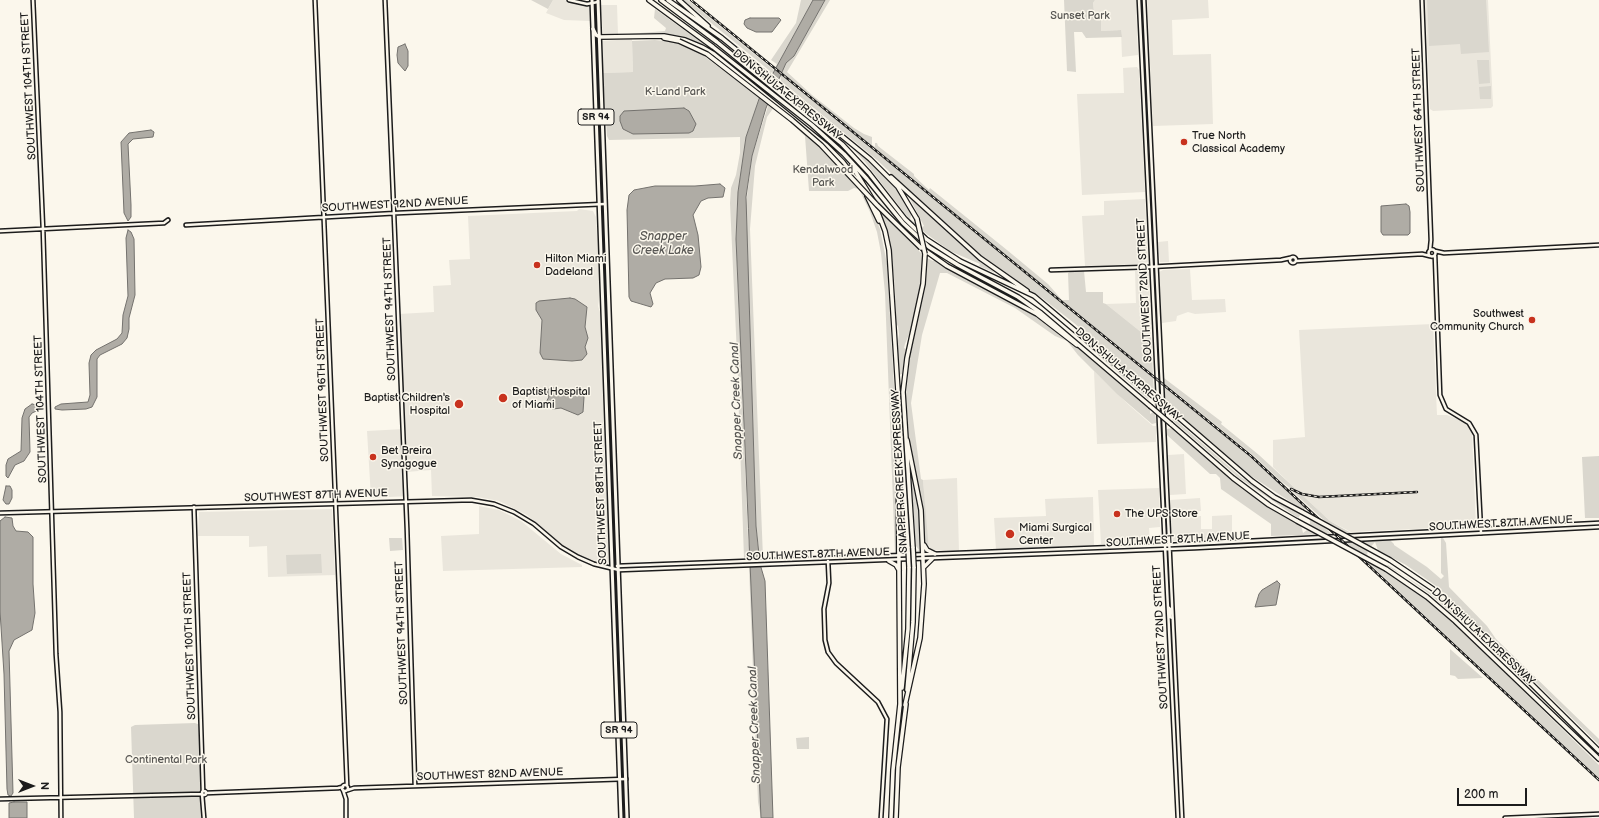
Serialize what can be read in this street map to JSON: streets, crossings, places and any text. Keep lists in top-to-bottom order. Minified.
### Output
{"streets":{"highway":["DON SHULA EXPRESSWAY","SNAPPER CREEK EXPRESSWAY"],"main road":["SR 94","SOUTHWEST 88TH STREET"],"street":["SOUTHWEST 104TH STREET","SOUTHWEST 64TH STREET","SOUTHWEST 92ND AVENUE","SOUTHWEST 72ND STREET","SOUTHWEST 94TH STREET","SOUTHWEST 96TH STREET","SOUTHWEST 87TH AVENUE","SOUTHWEST 100TH STREET","SOUTHWEST 82ND AVENUE"]},"crossings":[["SOUTHWEST 104TH STREET","SOUTHWEST 87TH AVENUE"],["SOUTHWEST 104TH STREET","SOUTHWEST 82ND AVENUE"],["DON SHULA EXPRESSWAY","SNAPPER CREEK EXPRESSWAY"],["SOUTHWEST 92ND AVENUE","SOUTHWEST 94TH STREET"],["SOUTHWEST 92ND AVENUE","SOUTHWEST 96TH STREET"],["SOUTHWEST 92ND AVENUE","SOUTHWEST 88TH STREET"],["SOUTHWEST 72ND STREET","SOUTHWEST 87TH AVENUE"],["SOUTHWEST 94TH STREET","SOUTHWEST 87TH AVENUE"],["SOUTHWEST 94TH STREET","SOUTHWEST 82ND AVENUE"],["SOUTHWEST 96TH STREET","SOUTHWEST 87TH AVENUE"],["SOUTHWEST 96TH STREET","SOUTHWEST 82ND AVENUE"],["SOUTHWEST 88TH STREET","SOUTHWEST 87TH AVENUE"],["SOUTHWEST 88TH STREET","SOUTHWEST 82ND AVENUE"],["SOUTHWEST 87TH AVENUE","SOUTHWEST 100TH STREET"],["SOUTHWEST 100TH STREET","SOUTHWEST 82ND AVENUE"]],"water":["Snapper Creek Lake","Snapper Creek Canal"],"parks":["Sunset Park","K-Land Park","Kendalwood Park","Continental Park"],"places":["True North Classical Academy","Hilton Miami Dadeland","Southwest Community Church","Baptist Hospital of Miami","Baptist Children's Hospital","Bet Breira Synagogue","The UPS Store","Miami Surgical Center"],"scale_bar":"200 m","north":"right"}
